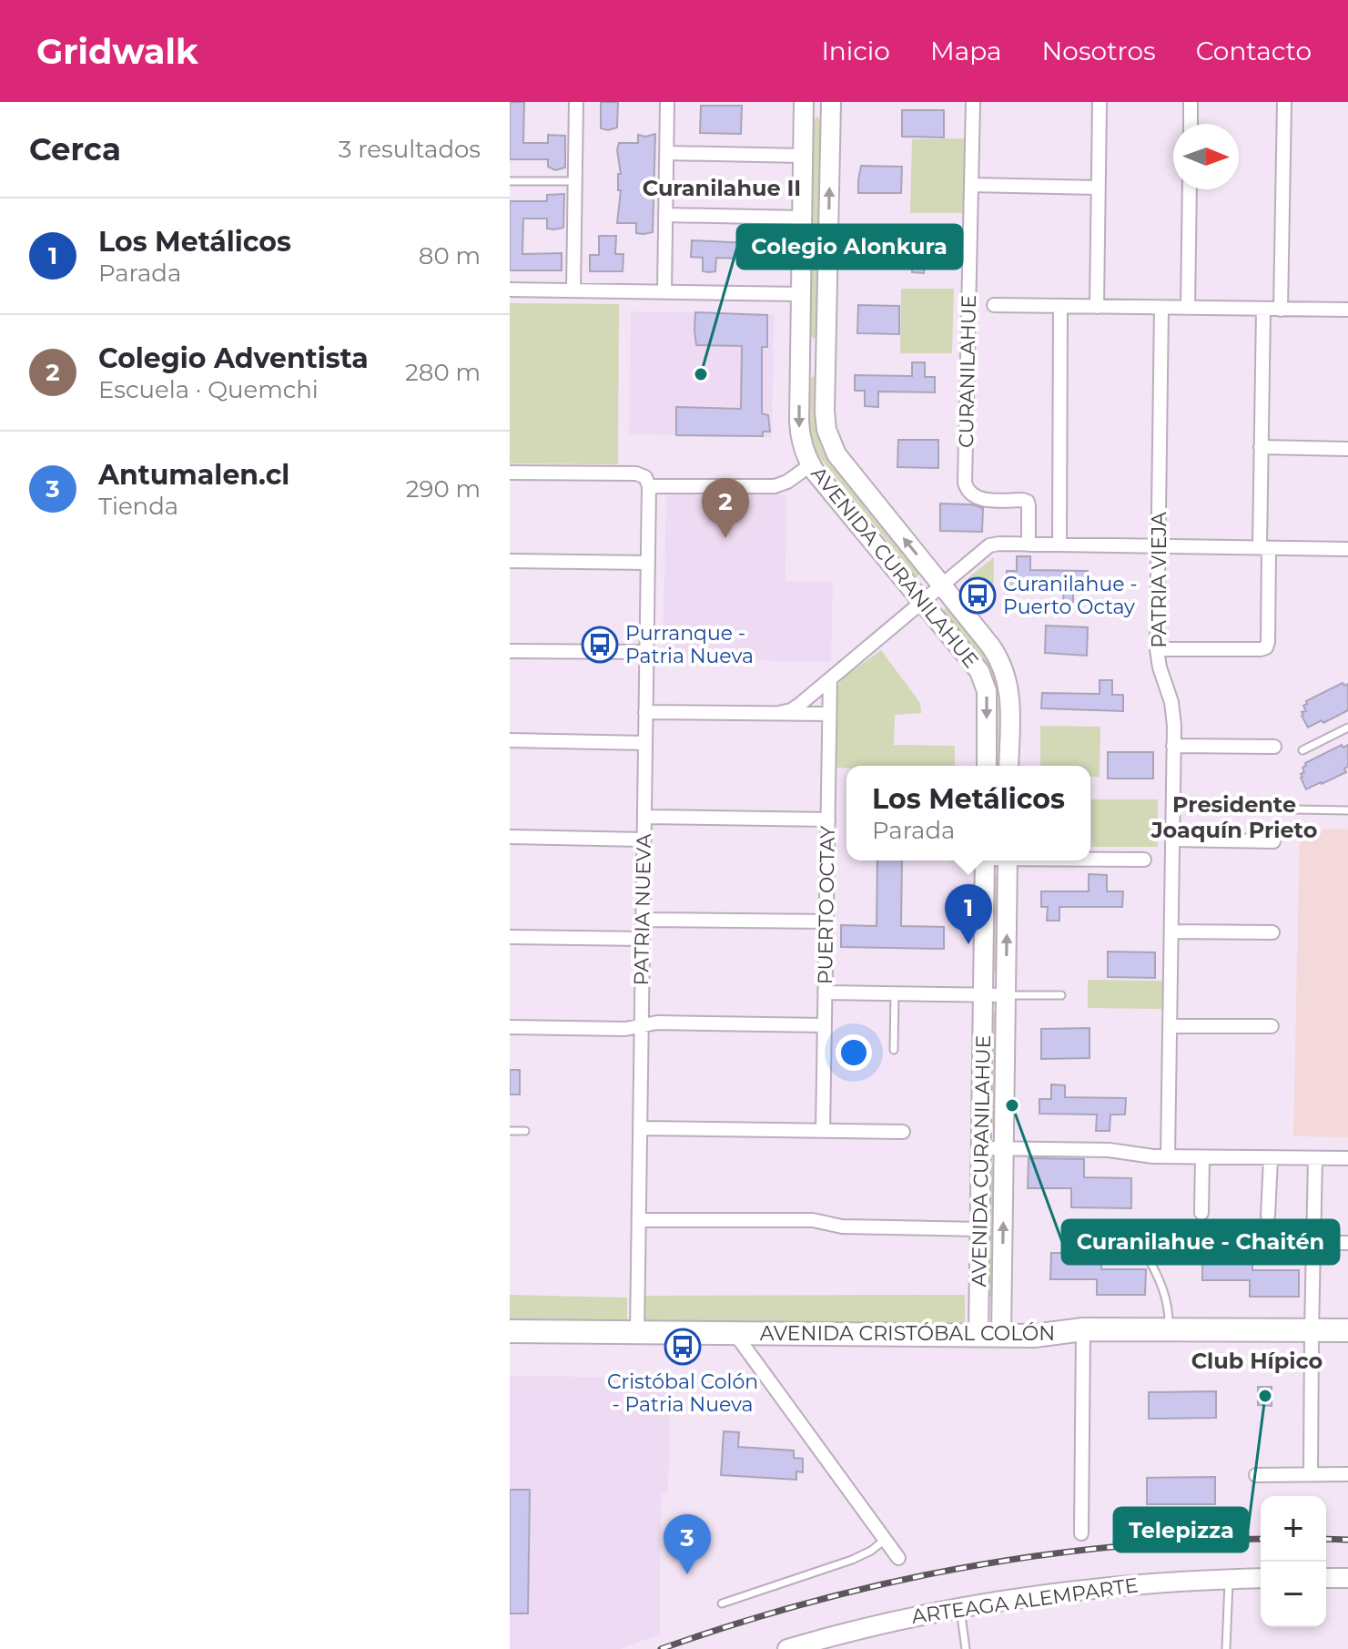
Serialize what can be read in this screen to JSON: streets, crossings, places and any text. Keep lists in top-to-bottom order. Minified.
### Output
{"streets":{"main road":["AVENIDA CURANILAHUE","AVENIDA CRISTÓBAL COLÓN","ARTEAGA ALEMPARTE"],"street":["CURANILAHUE","PATRIA VIEJA","PUERTO OCTAY","PATRIA NUEVA"]},"crossings":[["AVENIDA CURANILAHUE","AVENIDA CRISTÓBAL COLÓN"],["PATRIA NUEVA","AVENIDA CRISTÓBAL COLÓN"]],"districts":["Curanilahue II","Presidente Joaquín Prieto","Club Hípico"],"places":{"other":["Colegio Alonkura","Curanilahue - Chaitén","Telepizza"],"bus stop":["Curanilahue - Puerto Octay","Purranque - Patria Nueva","Cristóbal Colón - Patria Nueva"]},"north":"right","page":{"header":"Gridwalk","nav":["Inicio","Mapa","Nosotros","Contacto"],"heading":["Cerca","3 resultados"],"list":[{"mark":"1","name":"Los Metálicos","note":"Parada","value":"80 m"},{"mark":"2","name":"Colegio Adventista","note":"Escuela · Quemchi","value":"280 m"},{"mark":"3","name":"Antumalen.cl","note":"Tienda","value":"290 m"}],"pins":["2","1","3"],"popup":["Los Metálicos","Parada"],"map_buttons":["+","−"]}}
